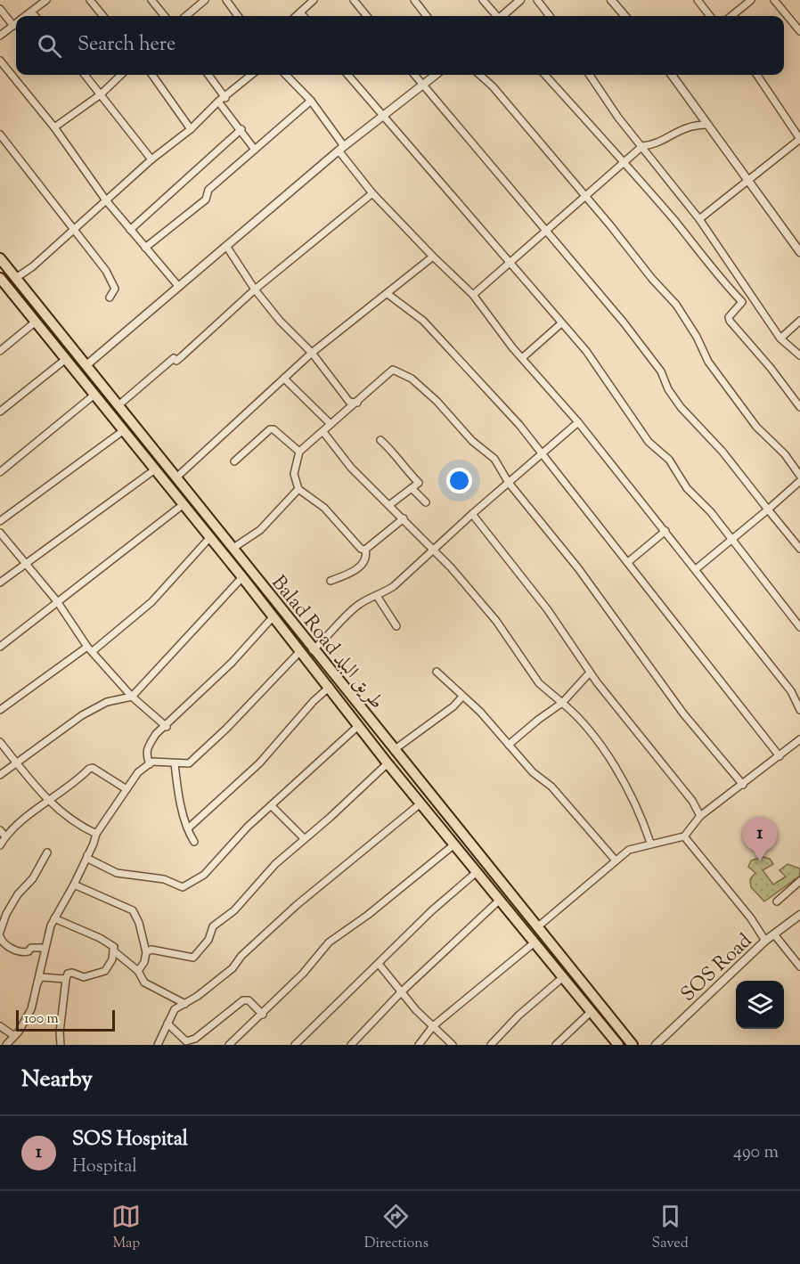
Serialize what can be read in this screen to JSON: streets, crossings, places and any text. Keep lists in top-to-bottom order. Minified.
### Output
{"streets":{"highway":["Balad Road طريق البلد"],"street":["SOS Road"]},"scale_bar":"100 m","page":{"search":"Search here","pins":"1","scale":"100 m","heading":"Nearby","list":[{"mark":"1","name":"SOS Hospital","note":"Hospital","value":"490 m"}],"nav":["Map","Directions","Saved"]}}
